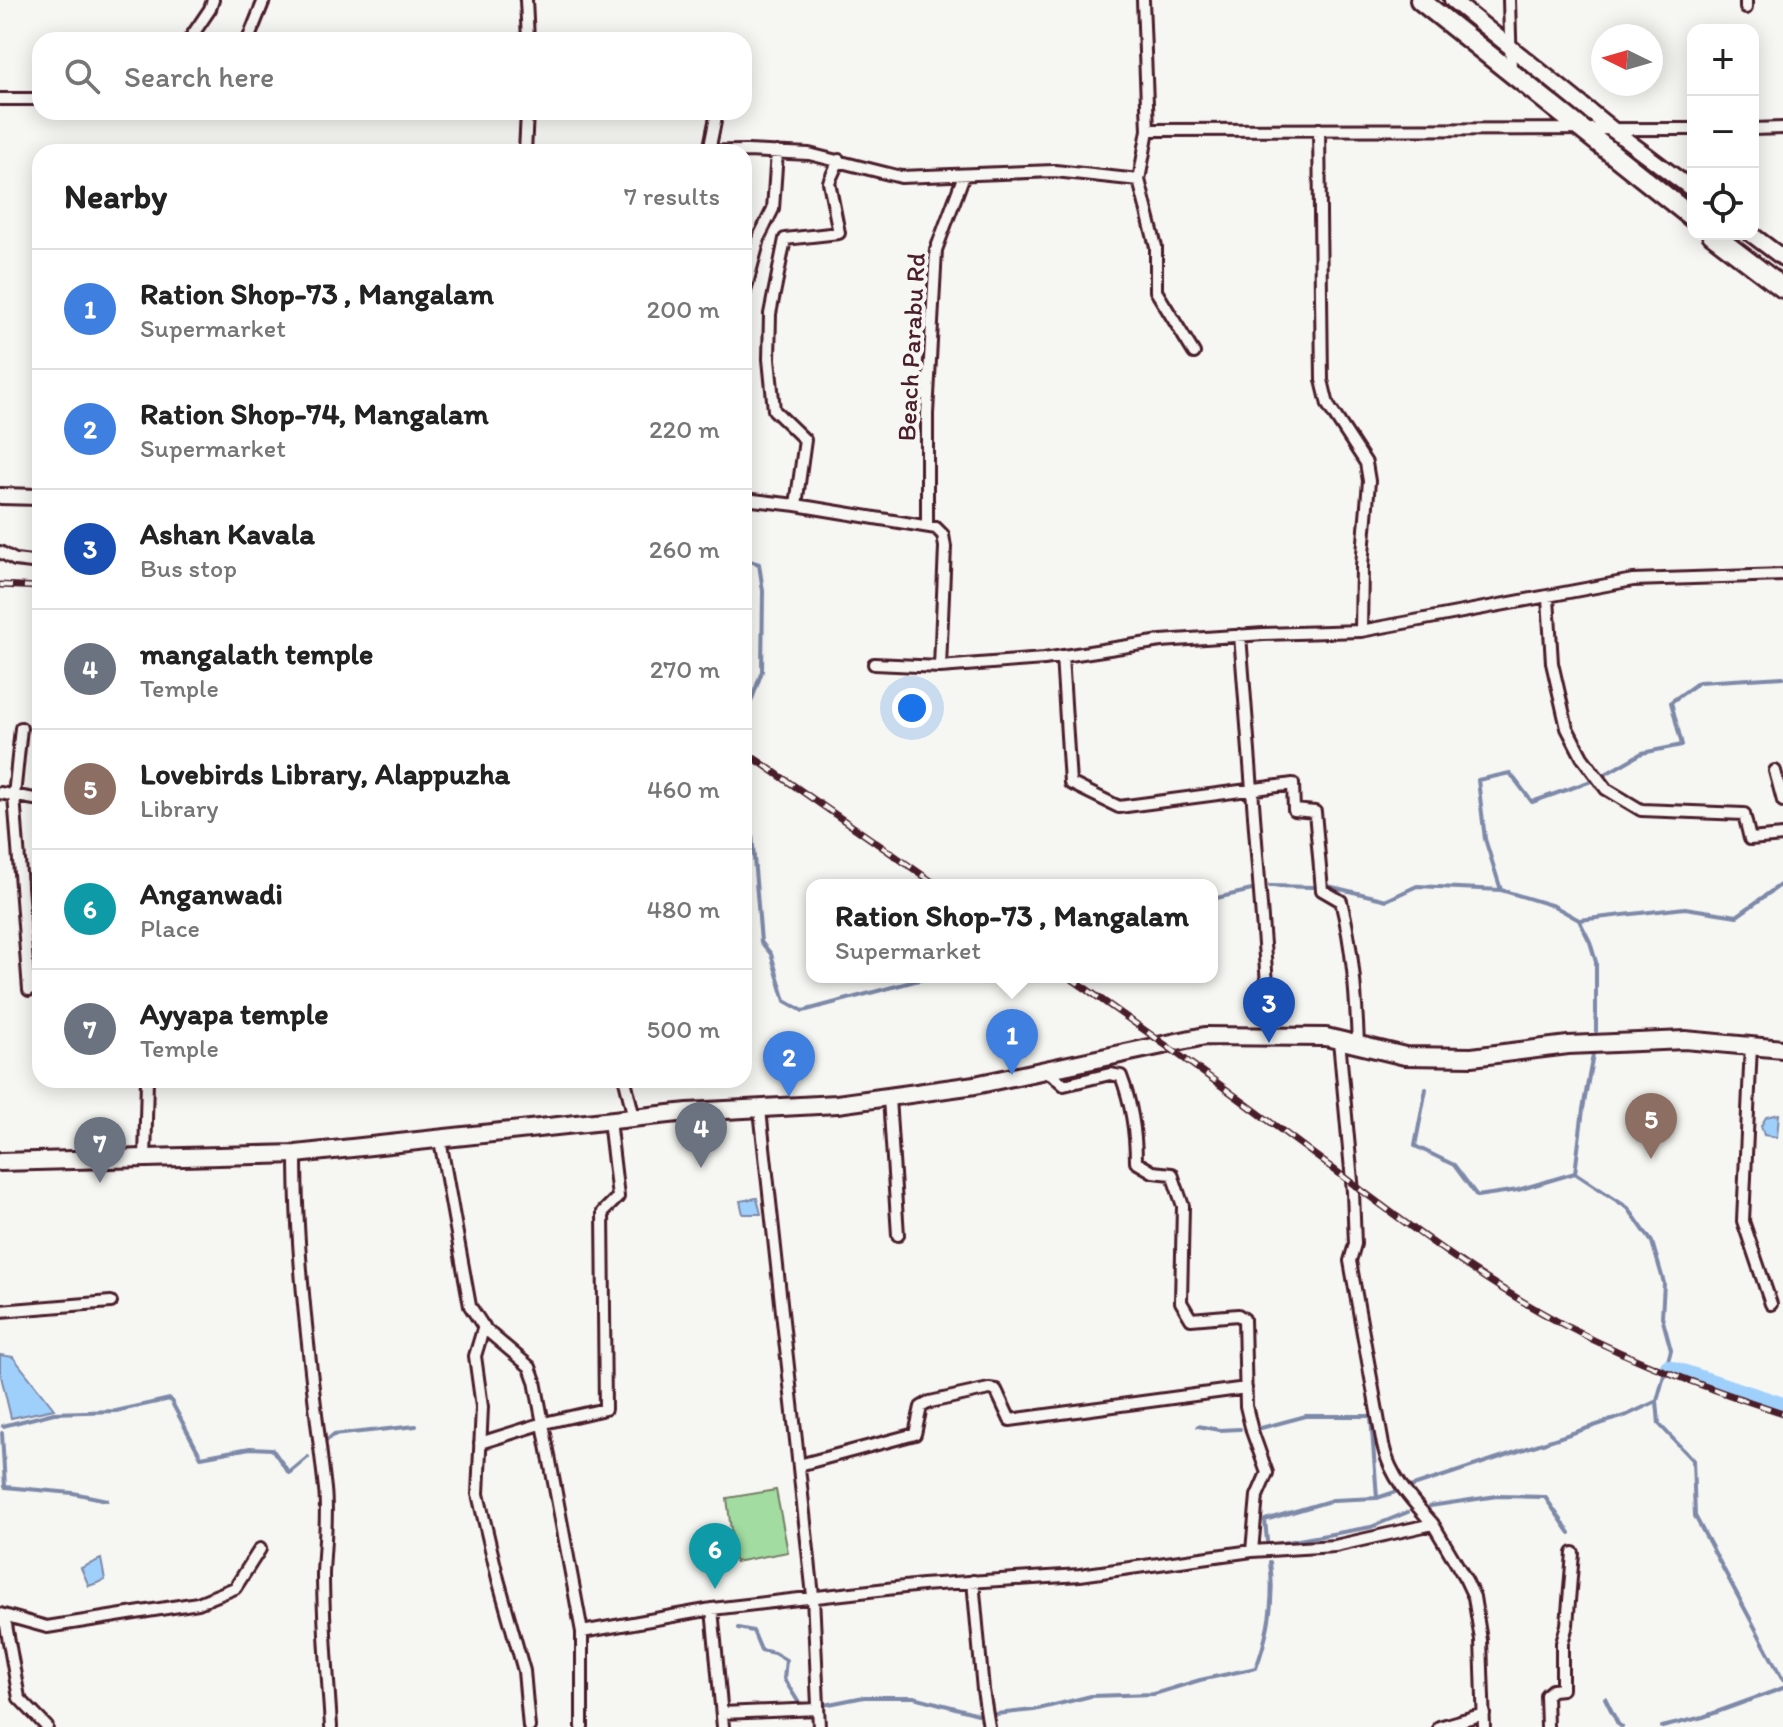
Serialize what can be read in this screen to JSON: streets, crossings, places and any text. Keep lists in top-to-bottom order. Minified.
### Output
{"streets":{"street":["Beach Parabu Rd"]},"north":"left","page":{"map_buttons":["+","−"],"search":"Search here","heading":["Nearby","7 results"],"list":[{"mark":"1","name":"Ration Shop-73 , Mangalam","note":"Supermarket","value":"200 m"},{"mark":"2","name":"Ration Shop-74, Mangalam","note":"Supermarket","value":"220 m"},{"mark":"3","name":"Ashan Kavala","note":"Bus stop","value":"260 m"},{"mark":"4","name":"mangalath temple","note":"Temple","value":"270 m"},{"mark":"5","name":"Lovebirds Library, Alappuzha","note":"Library","value":"460 m"},{"mark":"6","name":"Anganwadi","note":"Place","value":"480 m"},{"mark":"7","name":"Ayyapa temple","note":"Temple","value":"500 m"}],"popup":["Ration Shop-73 , Mangalam","Supermarket"],"pins":["3","1","2","5","4","7","6"]}}
